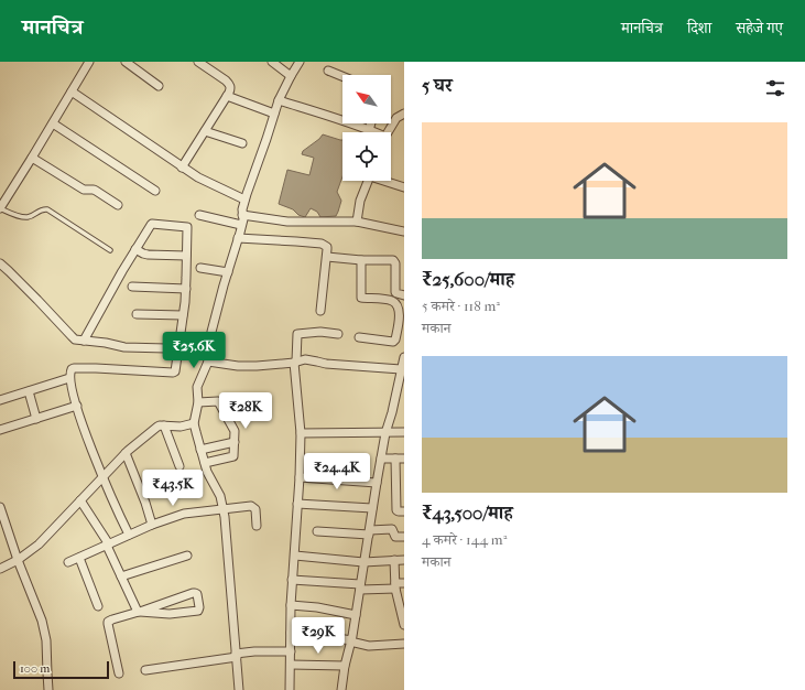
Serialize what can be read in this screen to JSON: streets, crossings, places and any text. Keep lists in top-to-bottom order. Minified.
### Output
{"scale_bar":"100 m","north":"top left","page":{"header":"मानचित्र","nav":["मानचित्र","दिशा","सहेजे गए"],"heading":"5 घर","list":[{"name":"₹25,600/माह","note":"5 कमरे · 118 m² · मकान"},{"name":"₹43,500/माह","note":"4 कमरे · 144 m² · मकान"}],"price":["₹25.6K","₹28K","₹24.4K","₹43.5K","₹29K"],"scale":"100 m"}}
